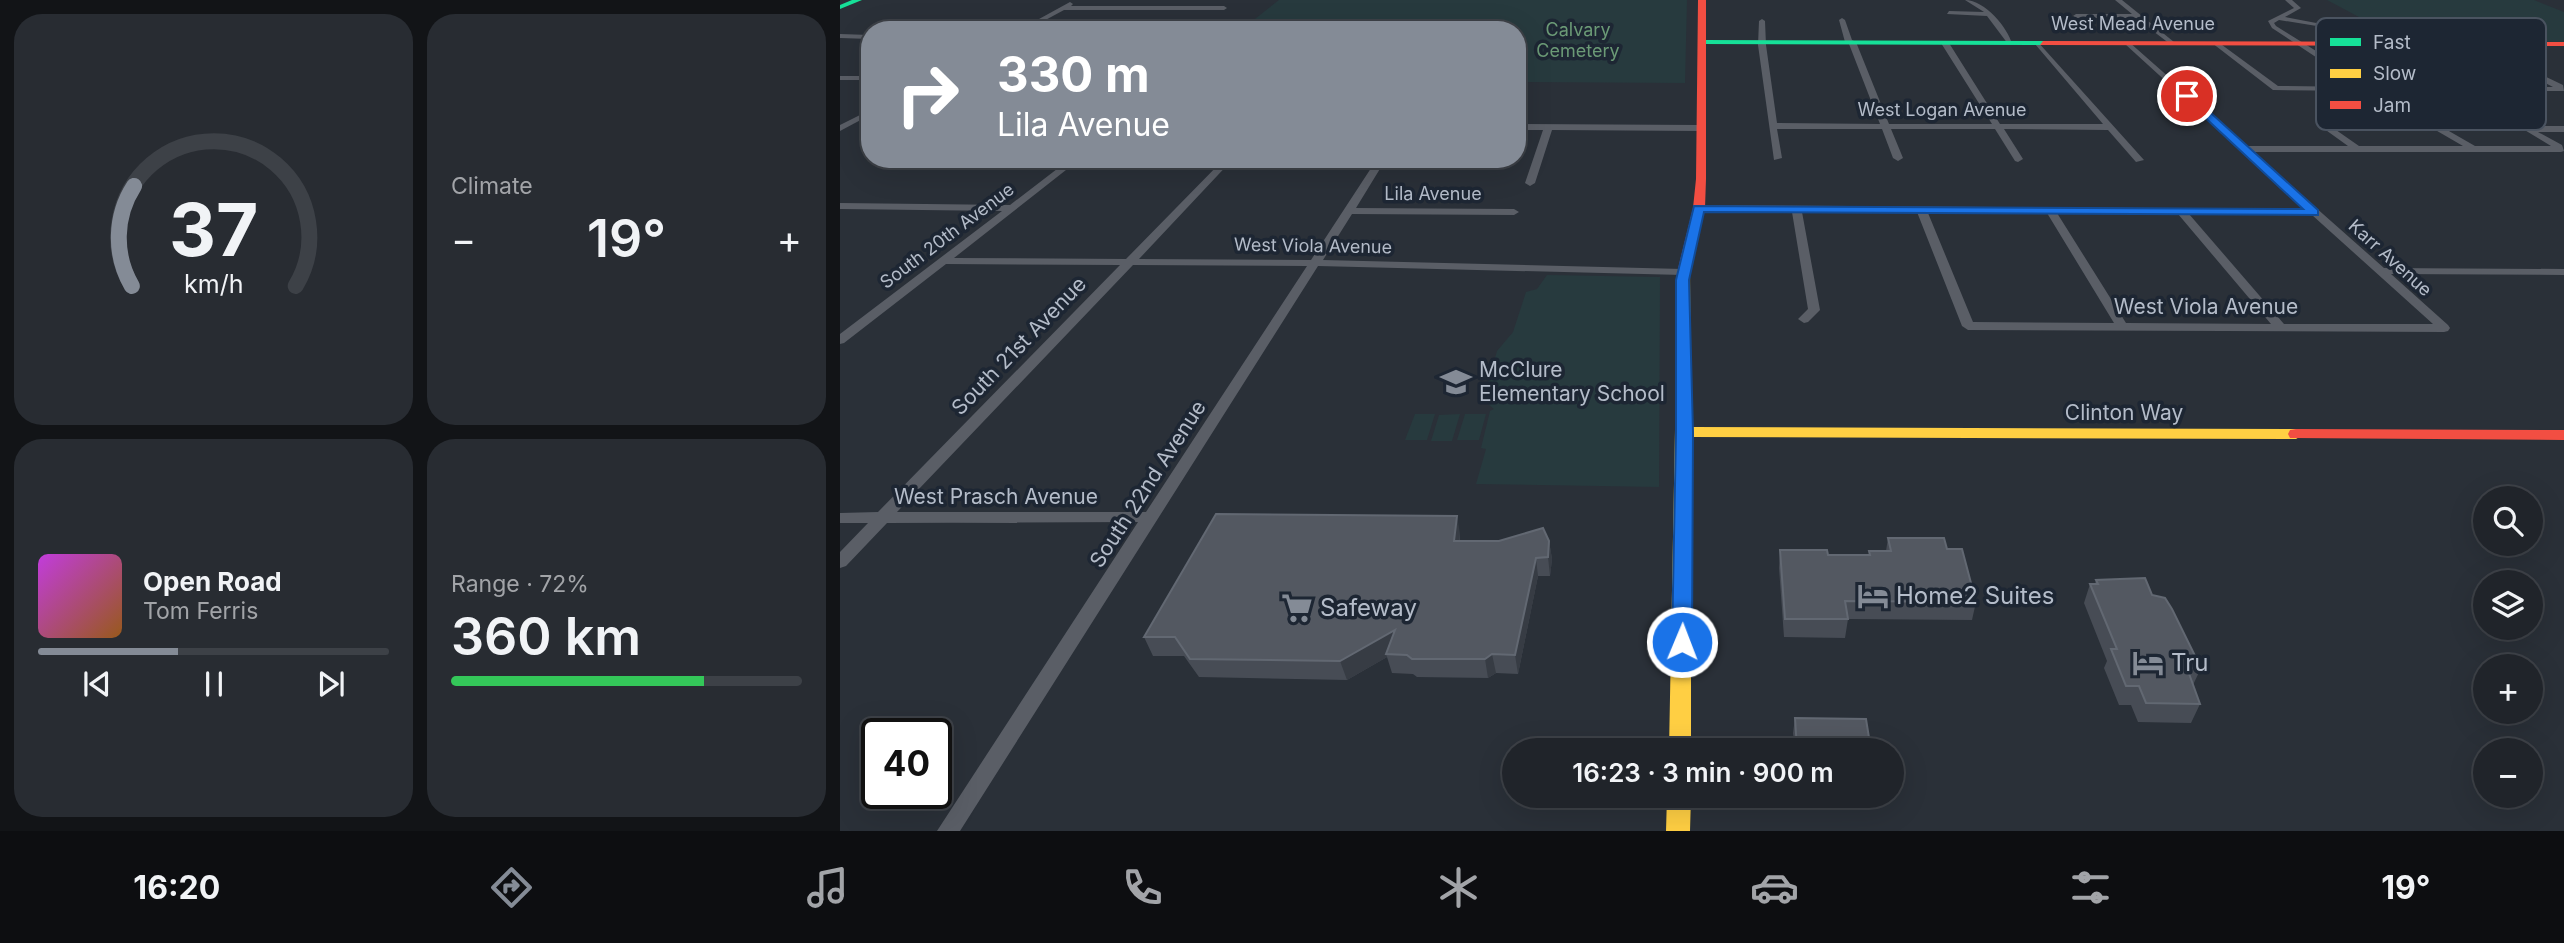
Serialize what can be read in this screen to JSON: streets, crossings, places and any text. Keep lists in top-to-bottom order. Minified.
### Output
{"streets":{"street":["West Mead Avenue","West Logan Avenue","Lila Avenue","South 20th Avenue","West Viola Avenue","Karr Avenue","South 21st Avenue","Clinton Way","South 22nd Avenue","West Prasch Avenue"]},"crossings":[["West Mead Avenue","Karr Avenue"],["Lila Avenue","South 22nd Avenue"],["South 20th Avenue","West Viola Avenue"],["West Viola Avenue","Karr Avenue"],["West Viola Avenue","South 21st Avenue"],["West Viola Avenue","South 22nd Avenue"],["South 21st Avenue","West Prasch Avenue"],["South 22nd Avenue","West Prasch Avenue"]],"parks":["Calvary Cemetery"],"places":{"school or university":["McClure Elementary School"],"hotel":["Home2 Suites","Tru"],"supermarket":["Safeway"]},"legend":["Fast","Slow","Jam"],"page":{"tile":["Climate",["Range · 72%","360 km"]],"turn":["330 m","Lila Avenue"],"heat":["−","19°","+"],"map_buttons":["+","−"],"song":["Open Road","Tom Ferris"],"limit":"40","trip":"16:23 · 3 min · 900 m","tabs":["16:20","19°"],"gauge":["37","km/h"]}}
